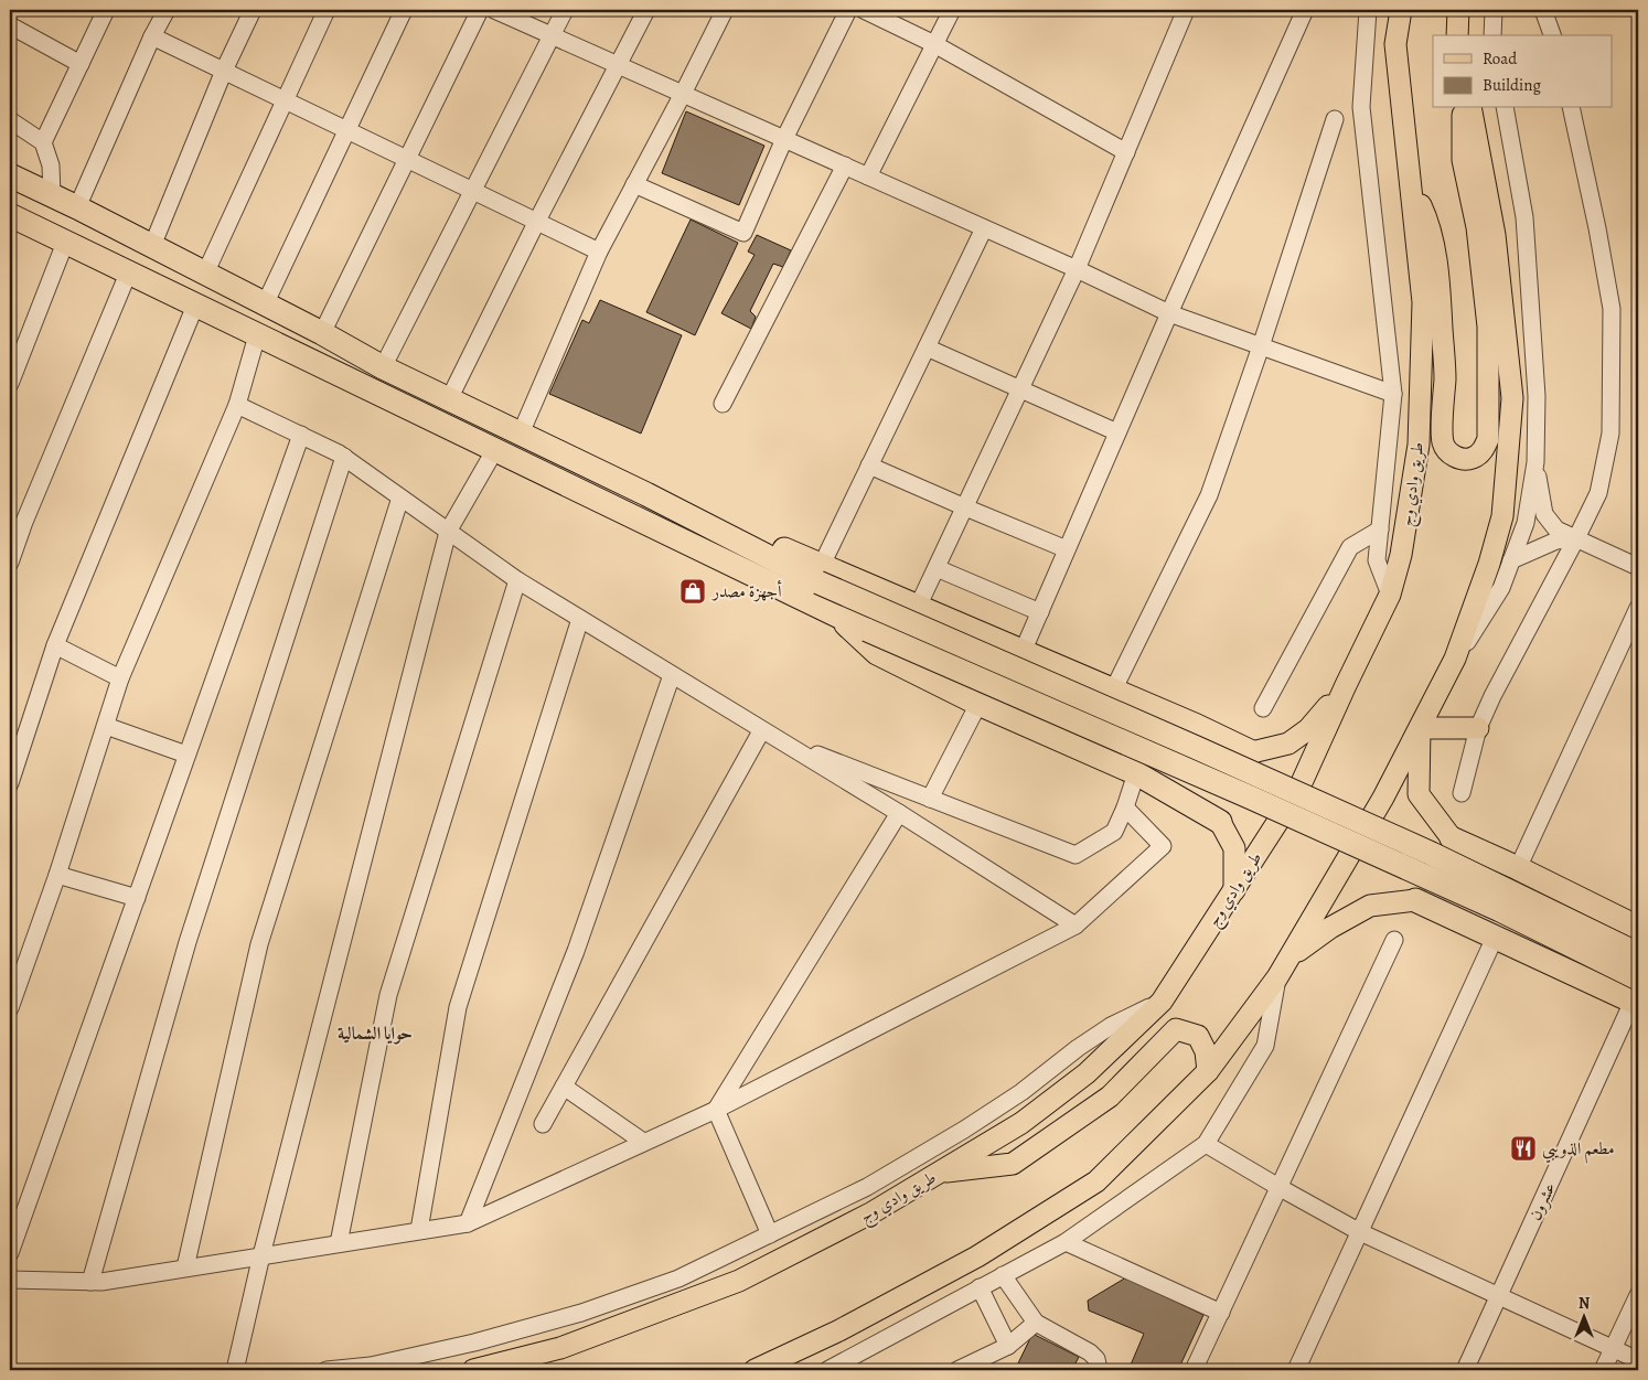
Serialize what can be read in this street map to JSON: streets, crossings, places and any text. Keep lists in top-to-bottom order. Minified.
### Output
{"streets":{"main road":["طريق وادي وج"],"street":["عشرون"]},"districts":["حوايا الشمالية"],"places":{"shop":["أجهزة مصدر"],"restaurant":["مطعم الذويبي"]},"legend":["Road","Building"],"north":"top"}
